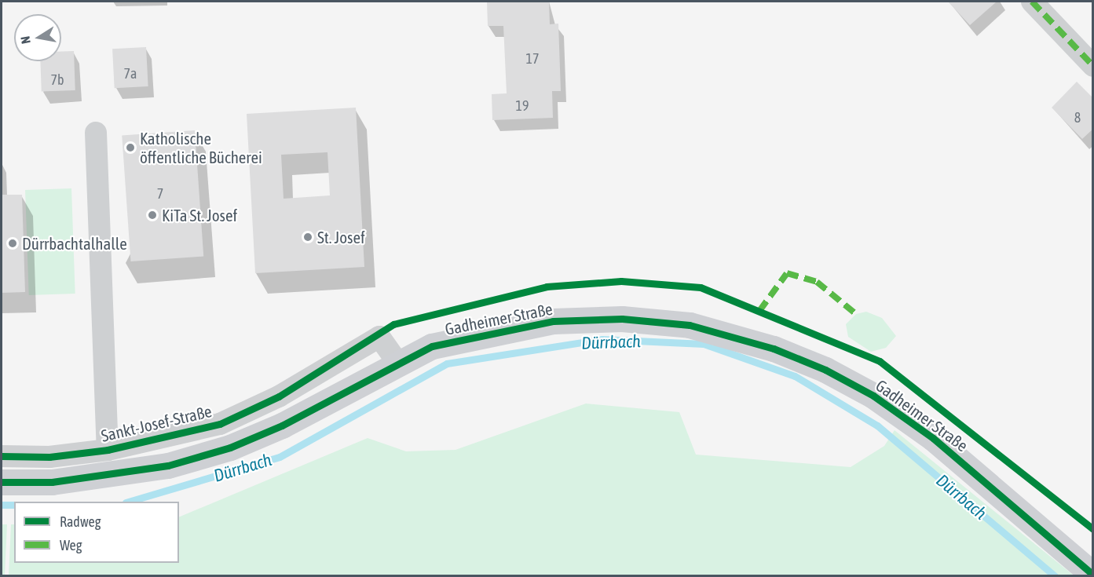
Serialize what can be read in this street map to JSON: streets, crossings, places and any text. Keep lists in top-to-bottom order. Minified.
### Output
{"streets":{"street":["Gadheimer Straße","Sankt-Josef-Straße"]},"crossings":[["Gadheimer Straße","Sankt-Josef-Straße"]],"water":["Dürrbach"],"places":["Katholische öffentliche Bücherei","KiTa St. Josef","St. Josef","Dürrbachtalhalle"],"house_numbers":["17","7a","7b","19","8","7"],"legend":["Radweg","Weg"],"north":"left"}
